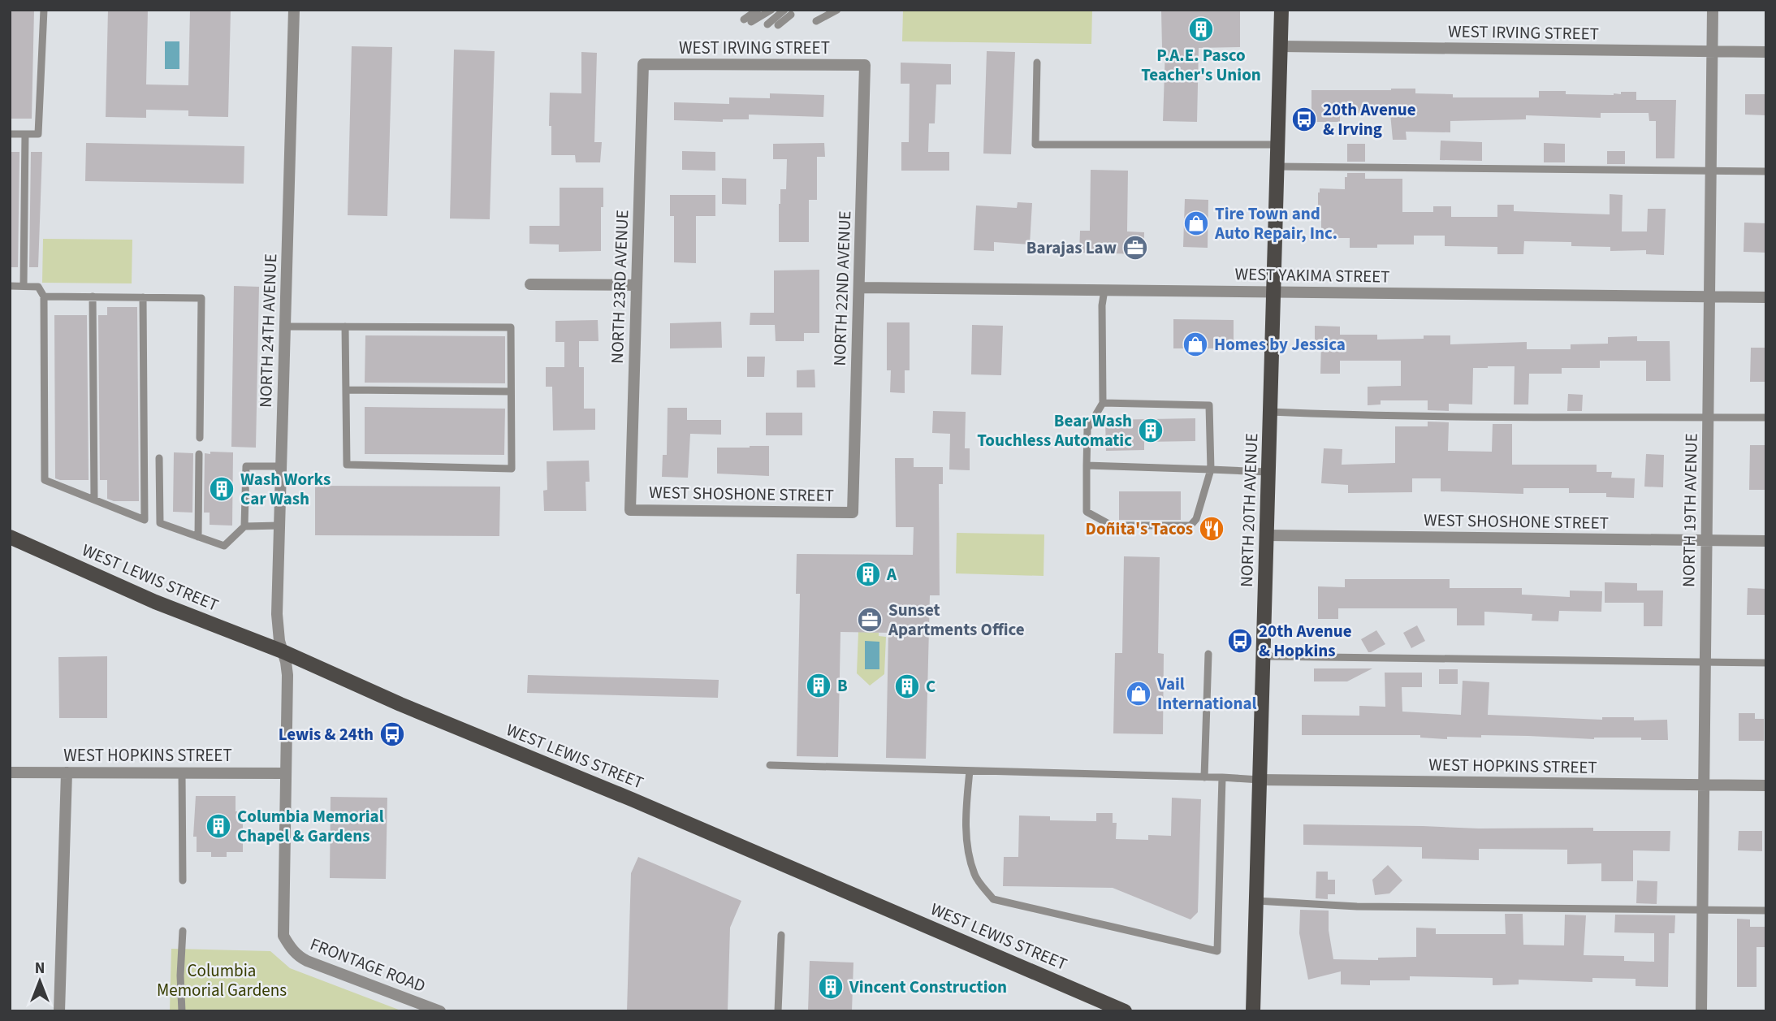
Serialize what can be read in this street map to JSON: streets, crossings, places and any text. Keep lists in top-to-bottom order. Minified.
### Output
{"streets":{"main road":["NORTH 20TH AVENUE","WEST LEWIS STREET"],"street":["WEST IRVING STREET","WEST YAKIMA STREET","NORTH 23RD AVENUE","NORTH 22ND AVENUE","NORTH 24TH AVENUE","WEST SHOSHONE STREET","NORTH 19TH AVENUE","WEST HOPKINS STREET","FRONTAGE ROAD"]},"crossings":[["WEST IRVING STREET","NORTH 23RD AVENUE"],["WEST IRVING STREET","NORTH 22ND AVENUE"],["WEST IRVING STREET","NORTH 20TH AVENUE"],["WEST IRVING STREET","NORTH 19TH AVENUE"],["WEST YAKIMA STREET","NORTH 22ND AVENUE"],["WEST YAKIMA STREET","NORTH 20TH AVENUE"],["WEST YAKIMA STREET","NORTH 19TH AVENUE"],["NORTH 23RD AVENUE","WEST SHOSHONE STREET"],["NORTH 22ND AVENUE","WEST SHOSHONE STREET"],["NORTH 24TH AVENUE","WEST LEWIS STREET"],["NORTH 24TH AVENUE","WEST HOPKINS STREET"],["NORTH 24TH AVENUE","FRONTAGE ROAD"],["WEST SHOSHONE STREET","NORTH 20TH AVENUE"],["WEST SHOSHONE STREET","NORTH 19TH AVENUE"],["NORTH 20TH AVENUE","WEST HOPKINS STREET"],["NORTH 19TH AVENUE","WEST HOPKINS STREET"]],"parks":["Columbia Memorial Gardens"],"places":{"building":["P.A.E. Pasco Teacher's Union","Bear Wash Touchless Automatic","Wash Works Car Wash","A","B","C","Columbia Memorial Chapel & Gardens","Vincent Construction"],"bus stop":["20th Avenue & Irving","20th Avenue & Hopkins","Lewis & 24th"],"shop":["Tire Town and Auto Repair, Inc.","Homes by Jessica","Vail International"],"office":["Barajas Law","Sunset Apartments Office"],"restaurant":["Doñita's Tacos"]},"north":"top"}
